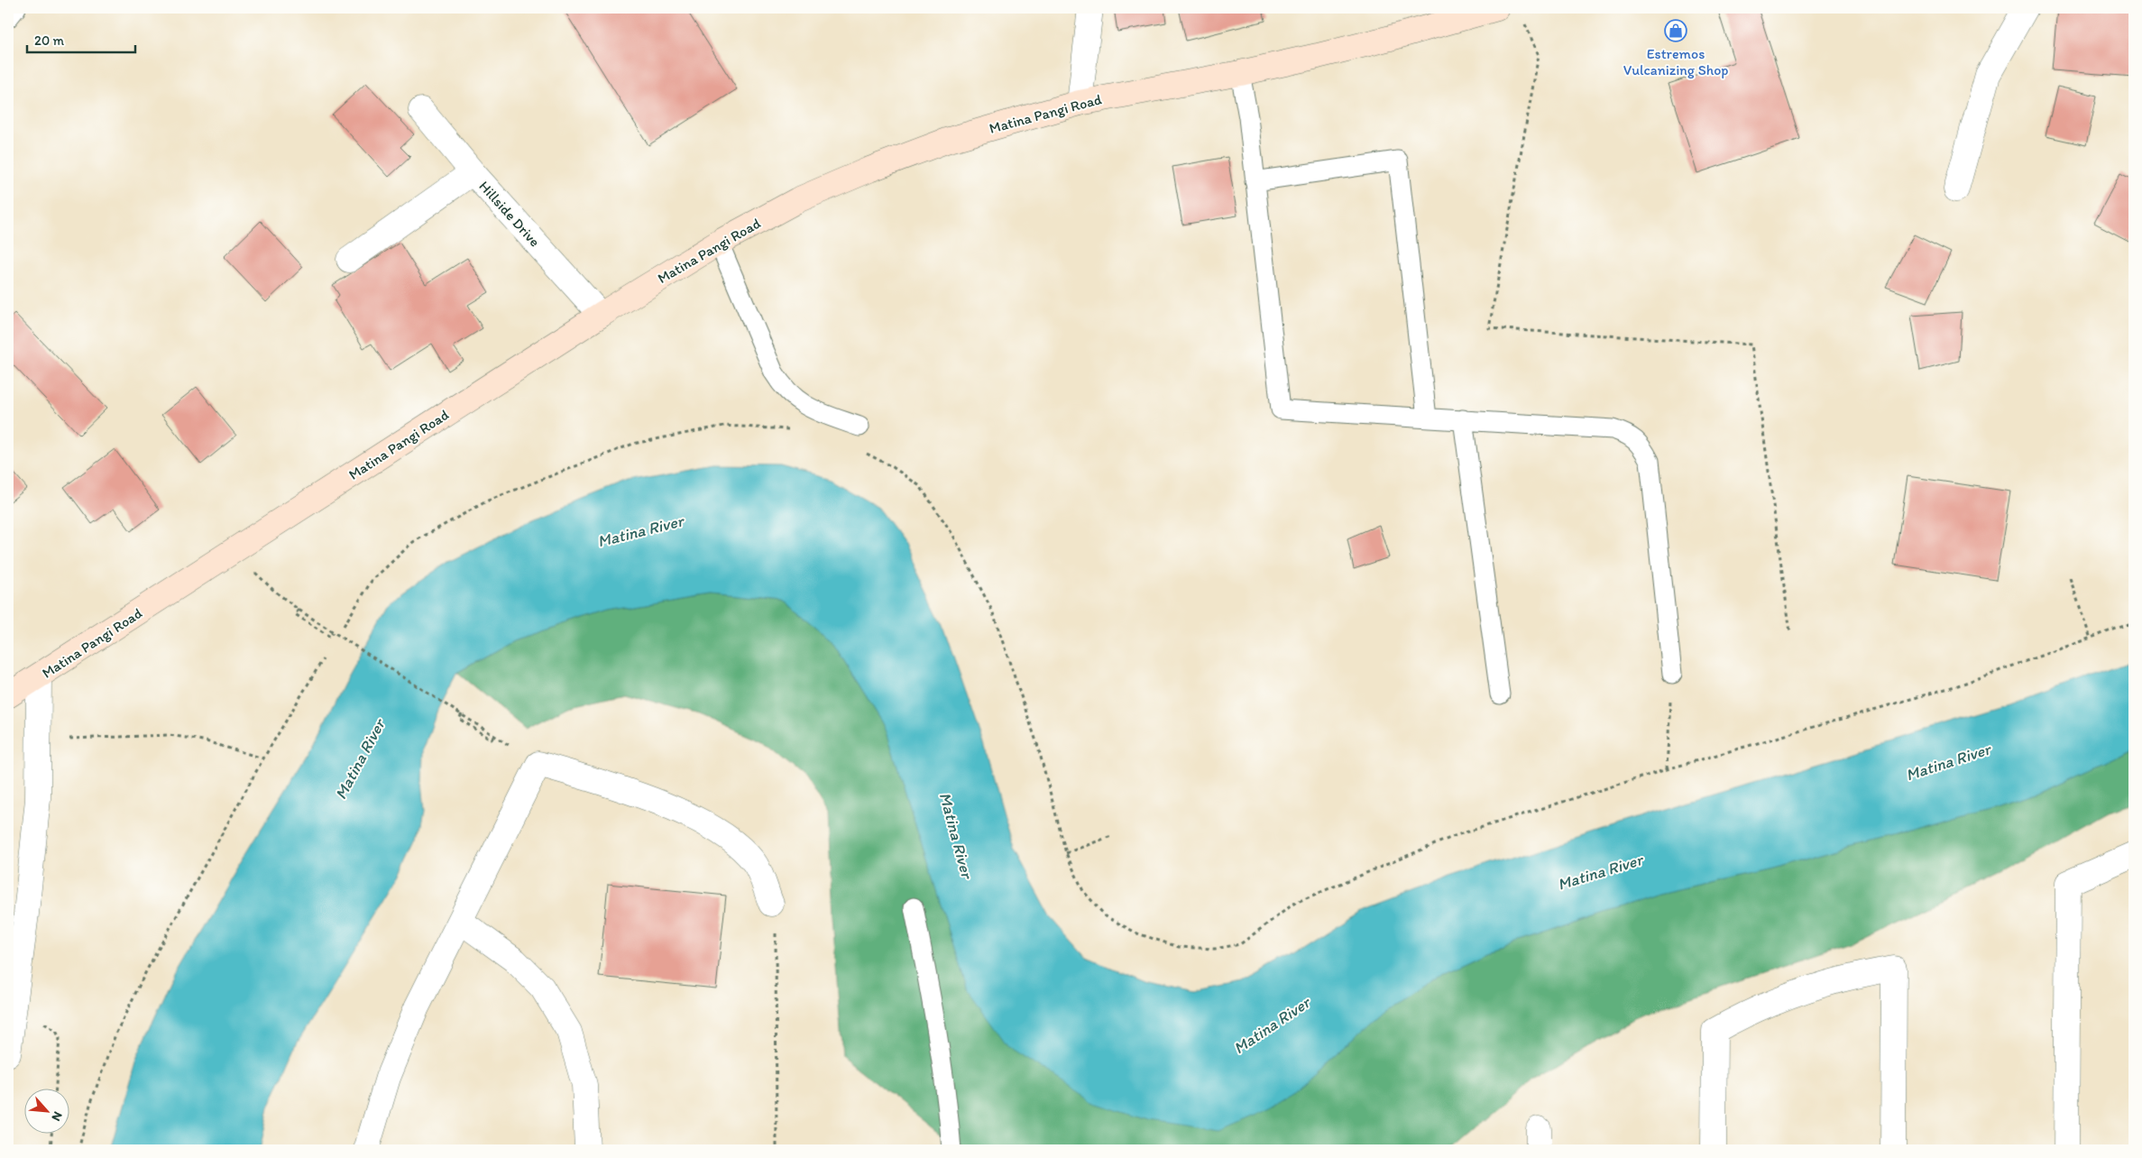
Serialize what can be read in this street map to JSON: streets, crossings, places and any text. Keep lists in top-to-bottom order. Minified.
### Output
{"streets":{"street":["Matina Pangi Road","Hillside Drive"]},"crossings":[["Matina Pangi Road","Hillside Drive"]],"water":["Matina River"],"places":{"shop":["Estremos Vulcanizing Shop"]},"scale_bar":"20 m","north":"bottom right"}
